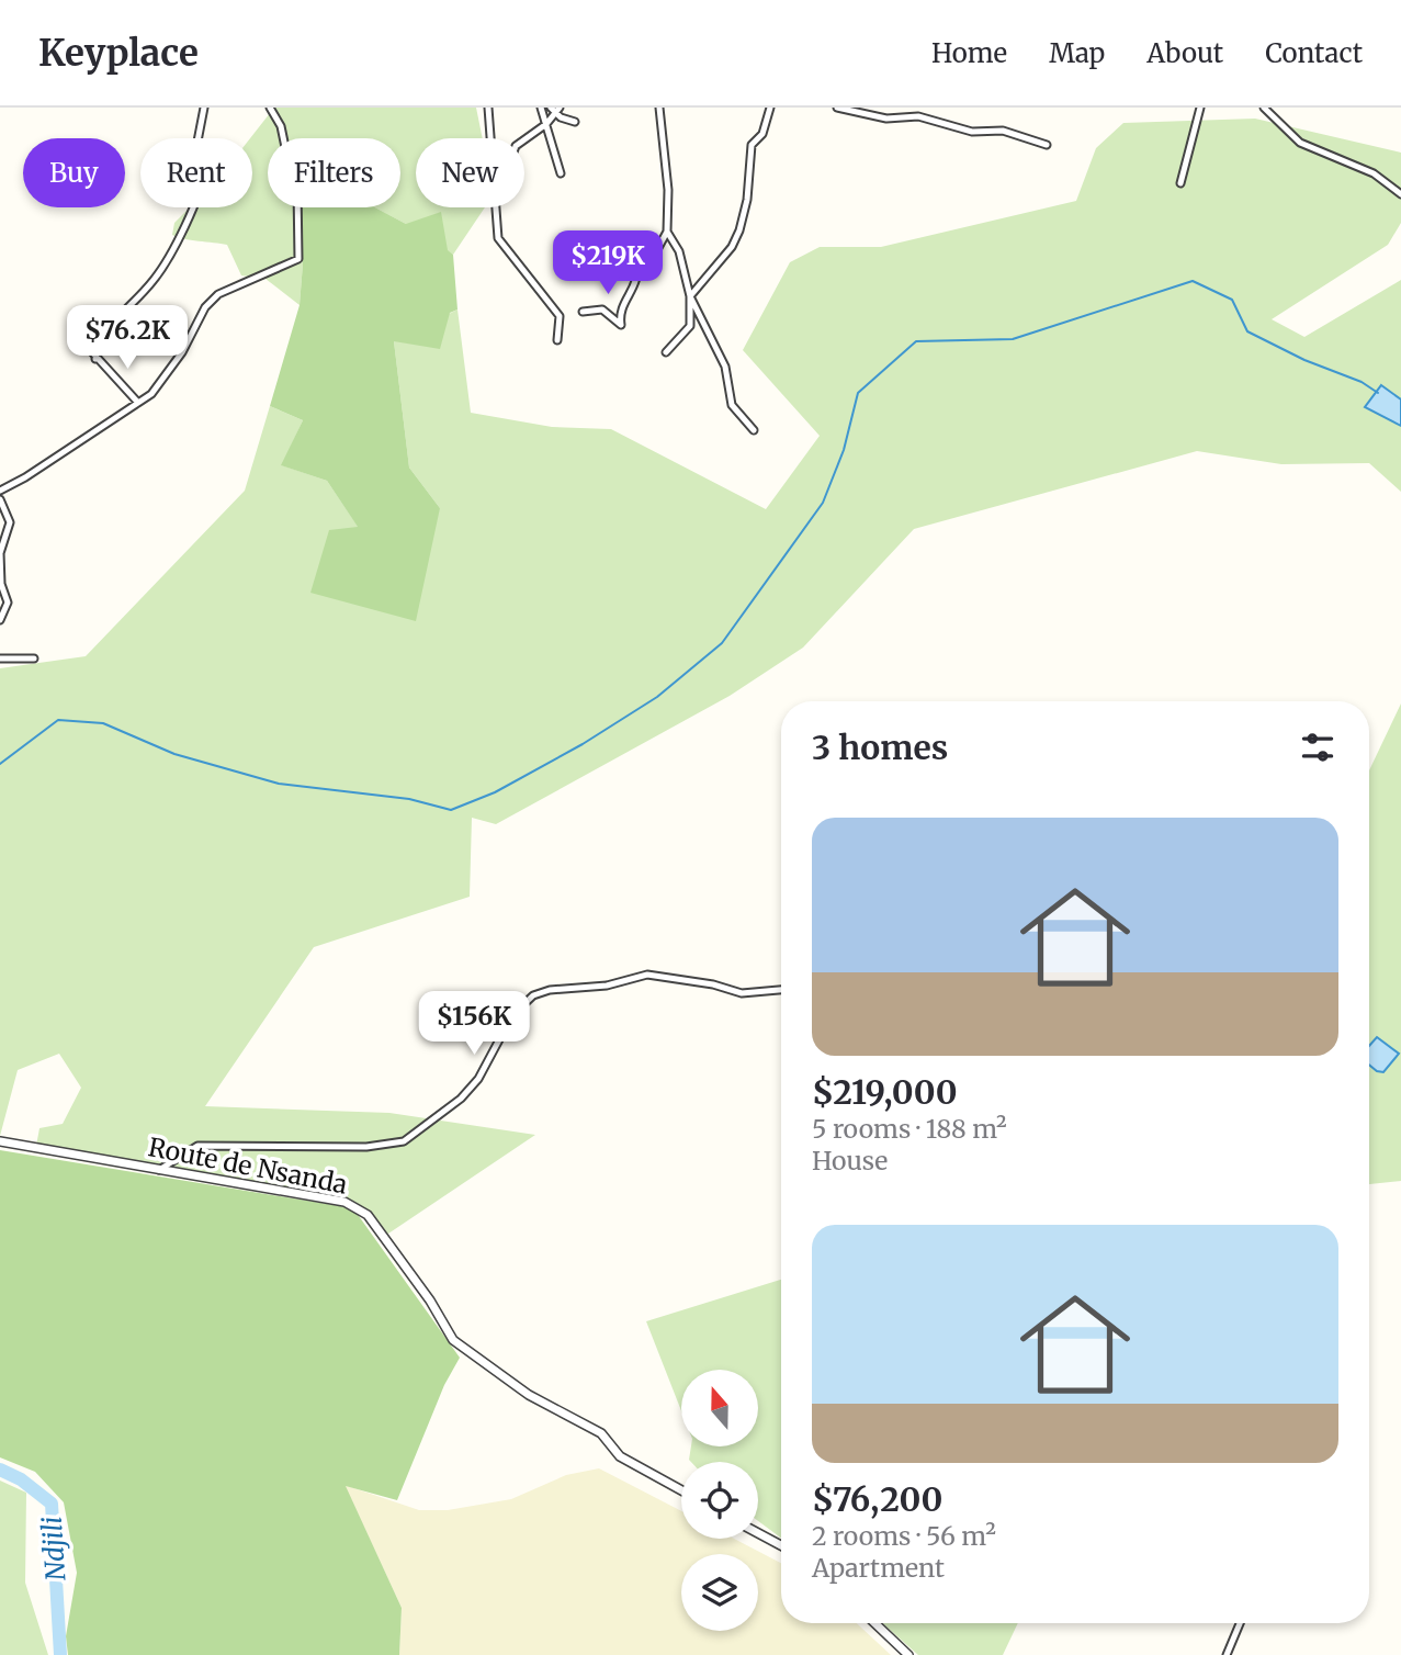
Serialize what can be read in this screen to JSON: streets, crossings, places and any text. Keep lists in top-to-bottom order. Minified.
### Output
{"streets":{"street":["Route de Nsanda"]},"water":["Ndjili"],"north":"top","page":{"header":"Keyplace","nav":["Home","Map","About","Contact"],"chip":["Buy","Rent","Filters","New"],"price":["$219K","$76.2K","$156K"],"heading":"3 homes","list":[{"name":"$219,000","note":"5 rooms · 188 m² · House"},{"name":"$76,200","note":"2 rooms · 56 m² · Apartment"}]}}
